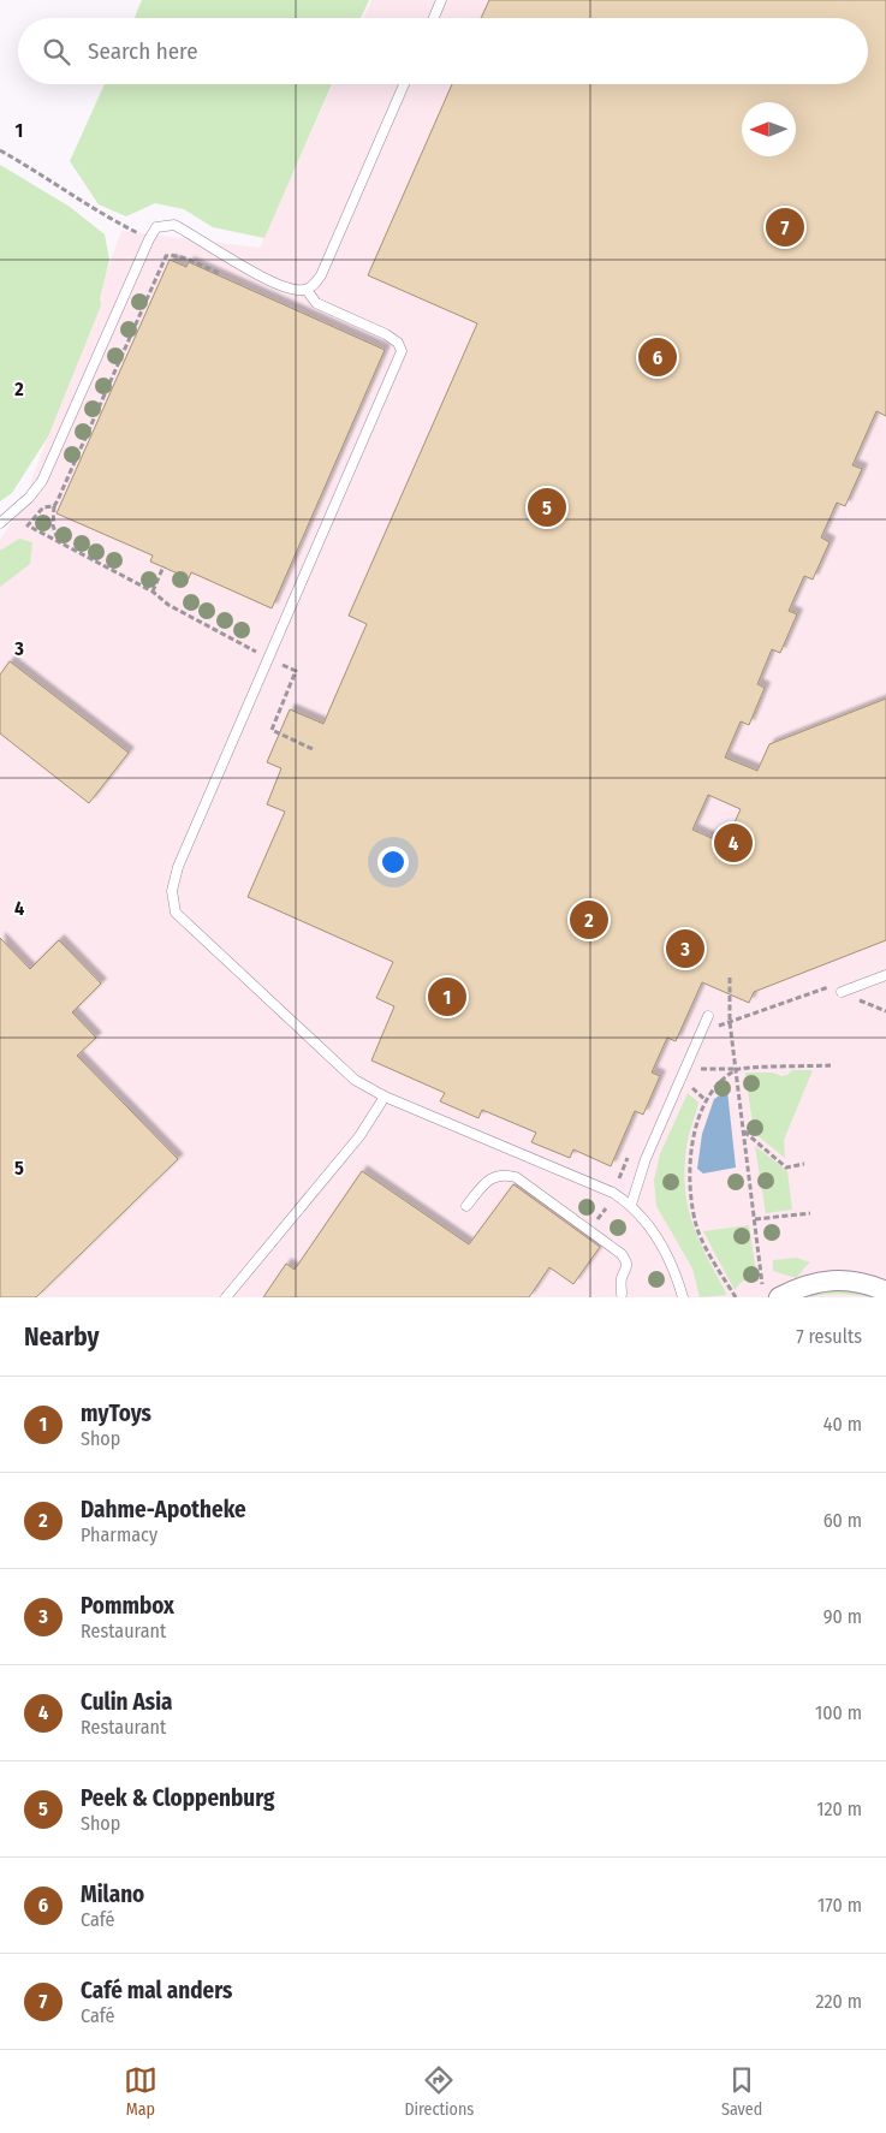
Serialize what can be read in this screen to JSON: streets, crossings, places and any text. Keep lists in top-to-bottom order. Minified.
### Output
{"north":"left","page":{"search":"Search here","pins":["7","6","5","4","2","3","1"],"heading":["Nearby","7 results"],"list":[{"mark":"1","name":"myToys","note":"Shop","value":"40 m"},{"mark":"2","name":"Dahme-Apotheke","note":"Pharmacy","value":"60 m"},{"mark":"3","name":"Pommbox","note":"Restaurant","value":"90 m"},{"mark":"4","name":"Culin Asia","note":"Restaurant","value":"100 m"},{"mark":"5","name":"Peek & Cloppenburg","note":"Shop","value":"120 m"},{"mark":"6","name":"Milano","note":"Café","value":"170 m"},{"mark":"7","name":"Café mal anders","note":"Café","value":"220 m"}],"nav":["Map","Directions","Saved"]},"grid":{"rows":["1","2","3","4","5"]}}
